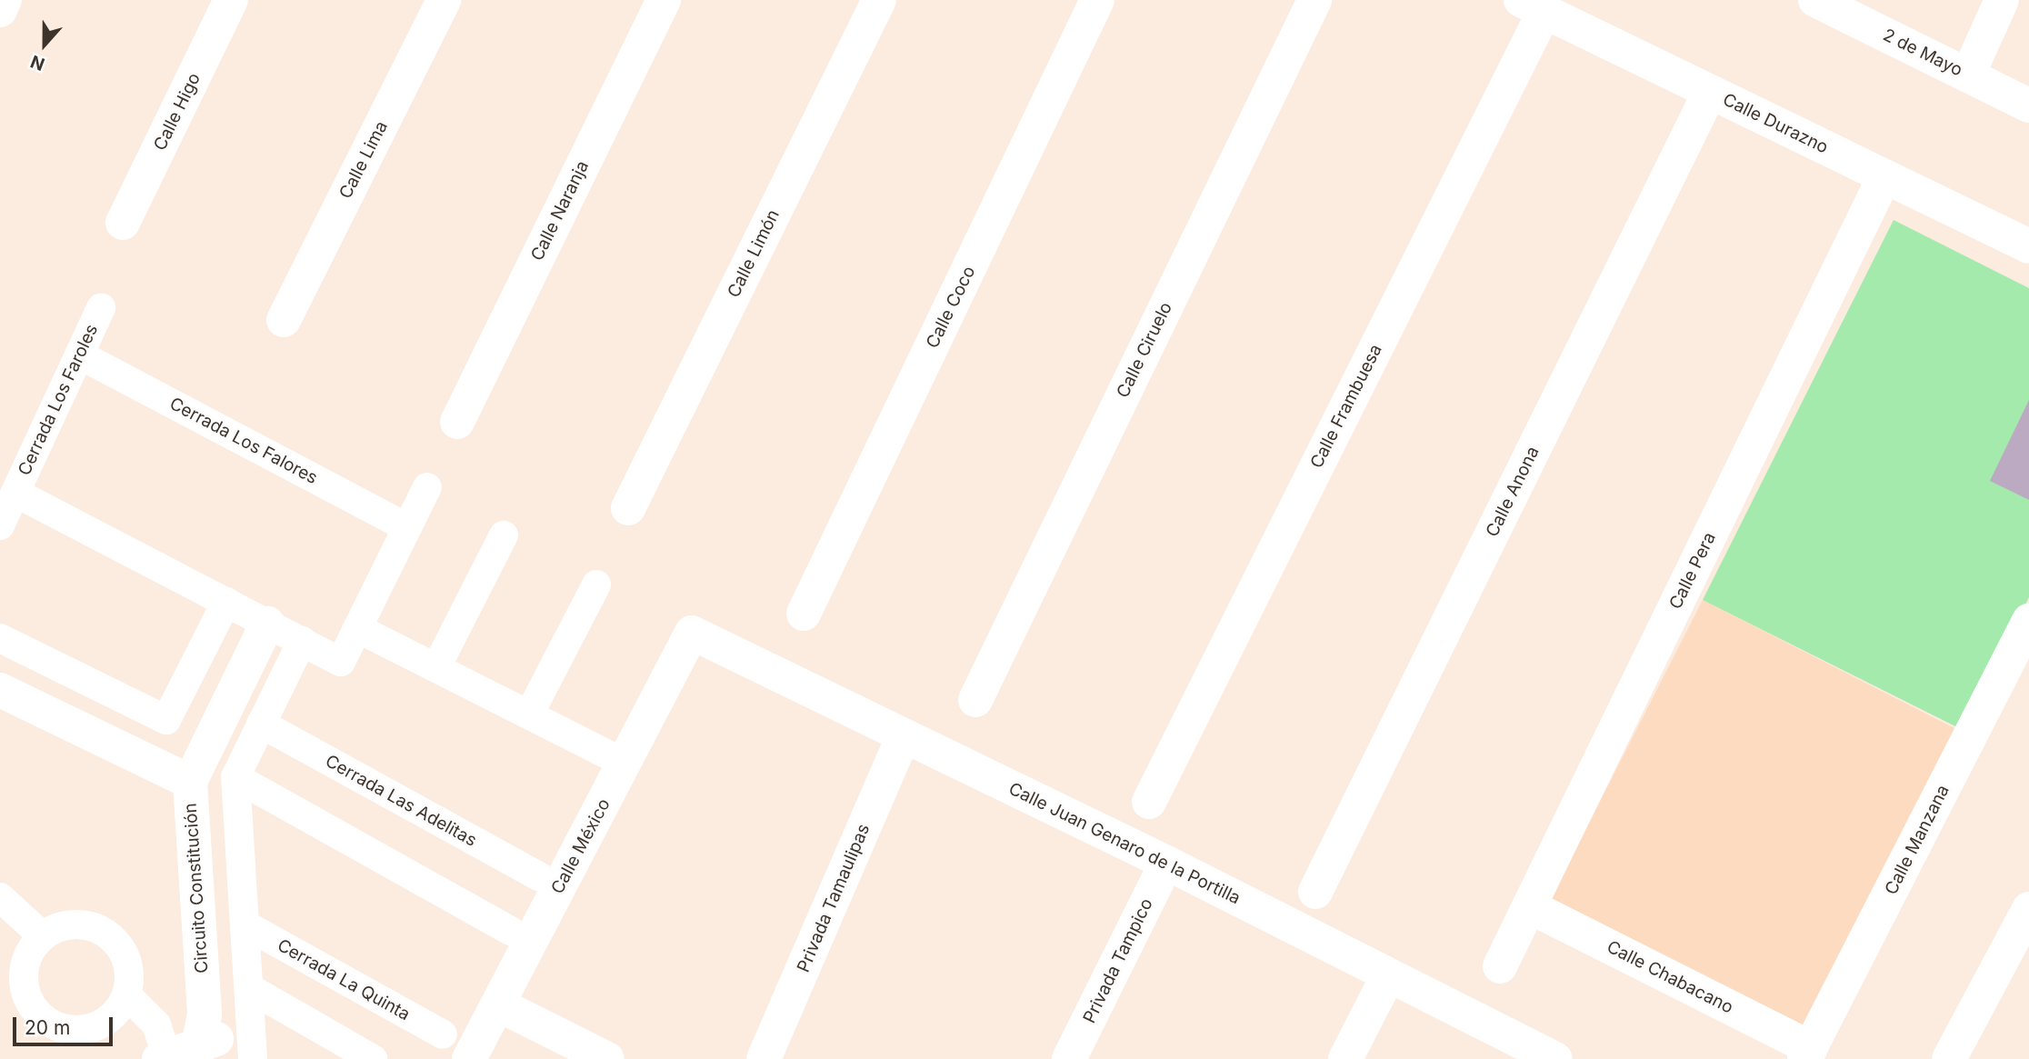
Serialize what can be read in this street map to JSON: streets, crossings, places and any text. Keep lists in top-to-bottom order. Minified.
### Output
{"streets":{"street":["2 de Mayo","Calle Higo","Calle Durazno","Calle Lima","Calle Naranja","Calle Limón","Calle Coco","Calle Ciruelo","Cerrada Los Faroles","Calle Frambuesa","Cerrada Los Falores","Calle Anona","Calle Pera","Cerrada Las Adelitas","Calle Manzana","Calle Juan Genaro de la Portilla","Calle México","Circuito Constitución","Privada Tamaulipas","Privada Tampico","Calle Chabacano","Cerrada La Quinta"]},"crossings":[["Calle Durazno","Calle Frambuesa"],["Calle Durazno","Calle Anona"],["Calle Durazno","Calle Pera"],["Cerrada Los Faroles","Cerrada Los Falores"],["Calle Pera","Calle Chabacano"],["Calle Manzana","Calle Chabacano"],["Calle Juan Genaro de la Portilla","Calle México"],["Calle Juan Genaro de la Portilla","Privada Tamaulipas"],["Calle Juan Genaro de la Portilla","Privada Tampico"]],"scale_bar":"20 m","north":"bottom"}
